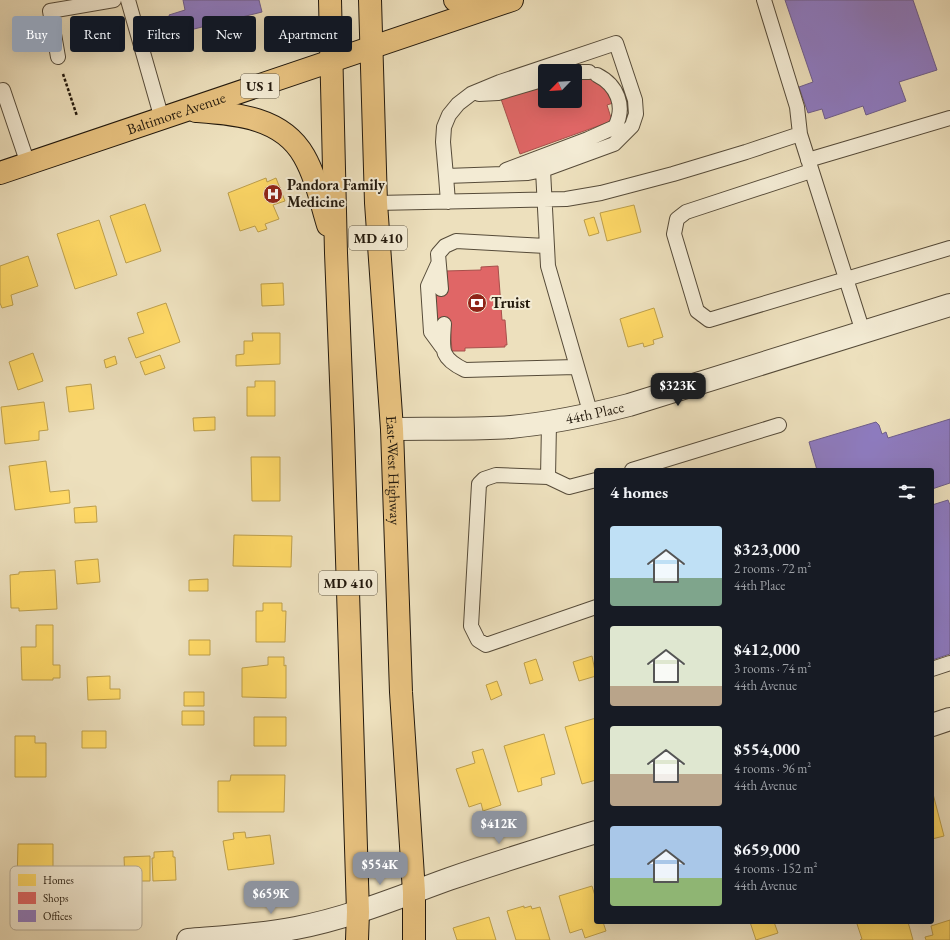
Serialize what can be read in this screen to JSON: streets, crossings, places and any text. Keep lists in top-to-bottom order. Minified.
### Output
{"streets":{"main road":["US 1","Baltimore Avenue","MD 410","East-West Highway"],"street":["44th Place"]},"crossings":[["Baltimore Avenue","MD 410"],["Baltimore Avenue","East-West Highway"],["44th Place","East-West Highway"]],"places":{"hospital":["Pandora Family Medicine"],"bank":["Truist"]},"legend":["Homes","Shops","Offices"],"north":"bottom left","page":{"chip":["Buy","Rent","Filters","New","Apartment"],"price":["$323K","$412K","$554K","$659K"],"heading":"4 homes","list":[{"name":"$323,000","note":"2 rooms · 72 m² · 44th Place"},{"name":"$412,000","note":"3 rooms · 74 m² · 44th Avenue"},{"name":"$554,000","note":"4 rooms · 96 m² · 44th Avenue"},{"name":"$659,000","note":"4 rooms · 152 m² · 44th Avenue"}]}}
